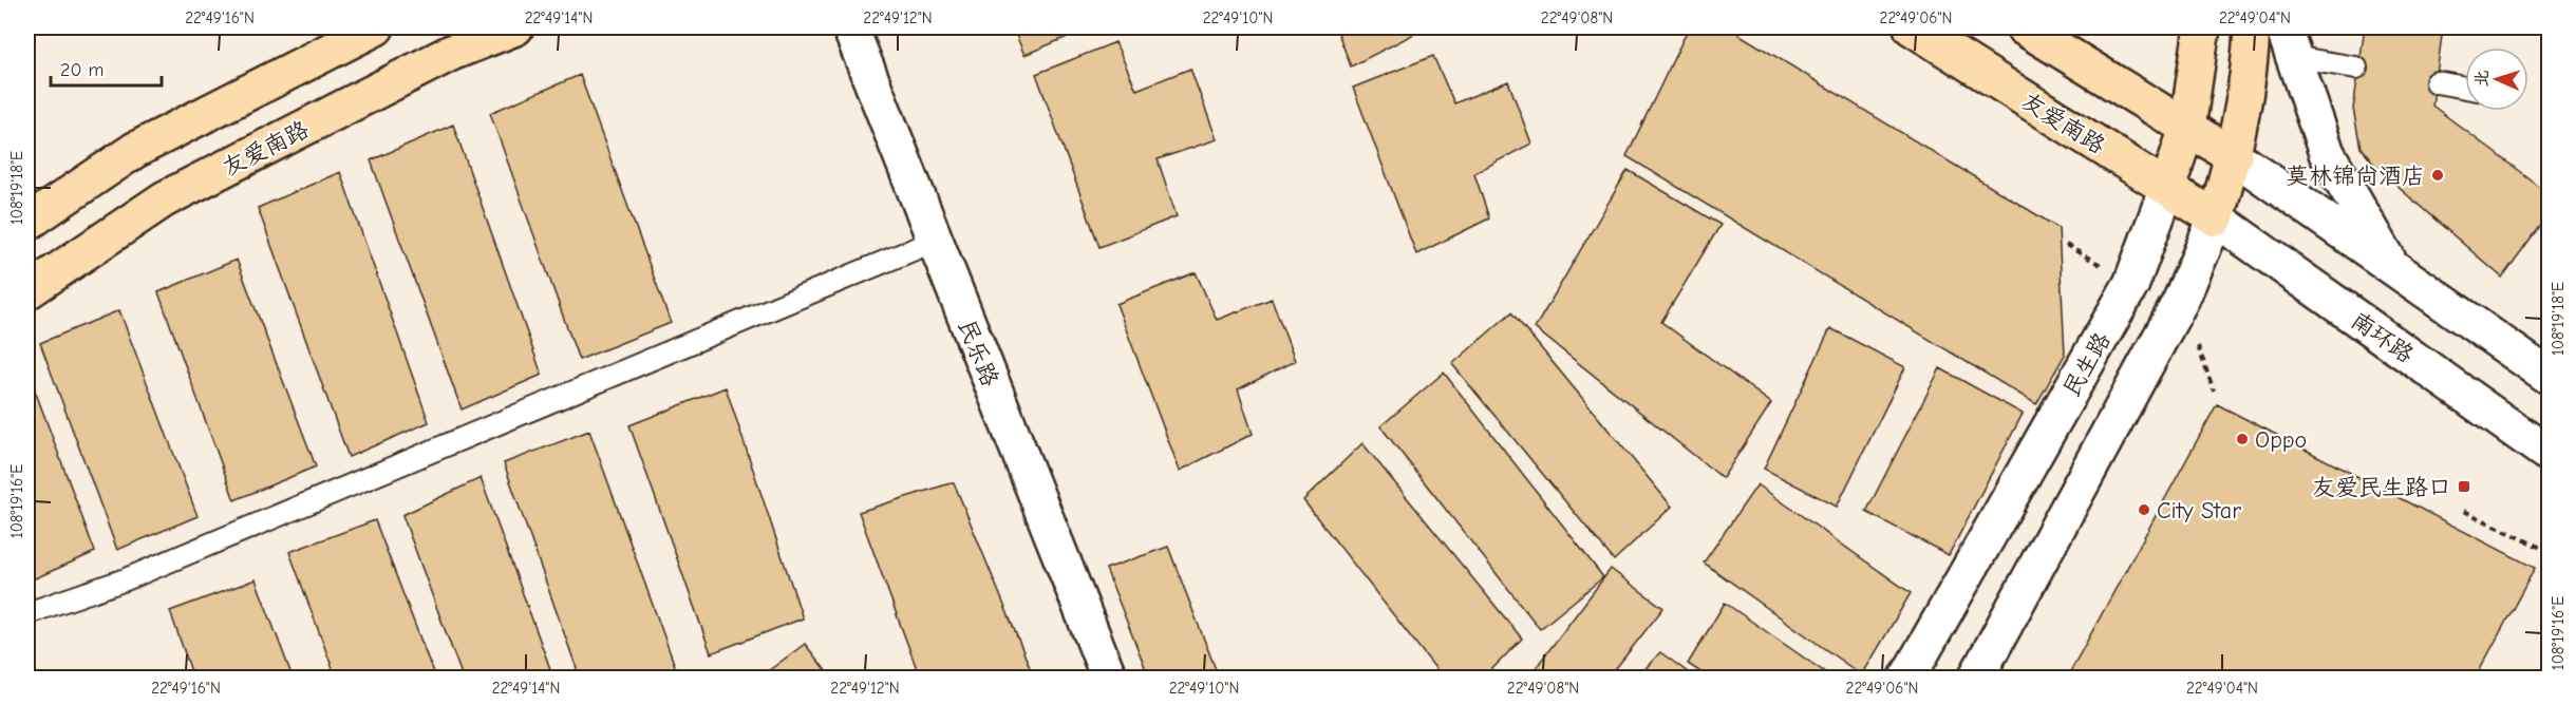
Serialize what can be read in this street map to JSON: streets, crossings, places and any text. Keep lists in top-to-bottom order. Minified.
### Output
{"streets":{"main road":["友爱南路","南环路","民乐路","民生路"]},"crossings":[["友爱南路","南环路"],["友爱南路","民生路"]],"places":{"other":["莫林锦尚酒店","Oppo","City Star"],"transit":["友爱民生路口"]},"scale_bar":"20 m","north":"left","coordinates":["22°49'16\"N","22°49'14\"N","22°49'12\"N","22°49'10\"N","22°49'08\"N","22°49'06\"N","22°49'04\"N","108°19'18\"E","108°19'16\"E"]}
